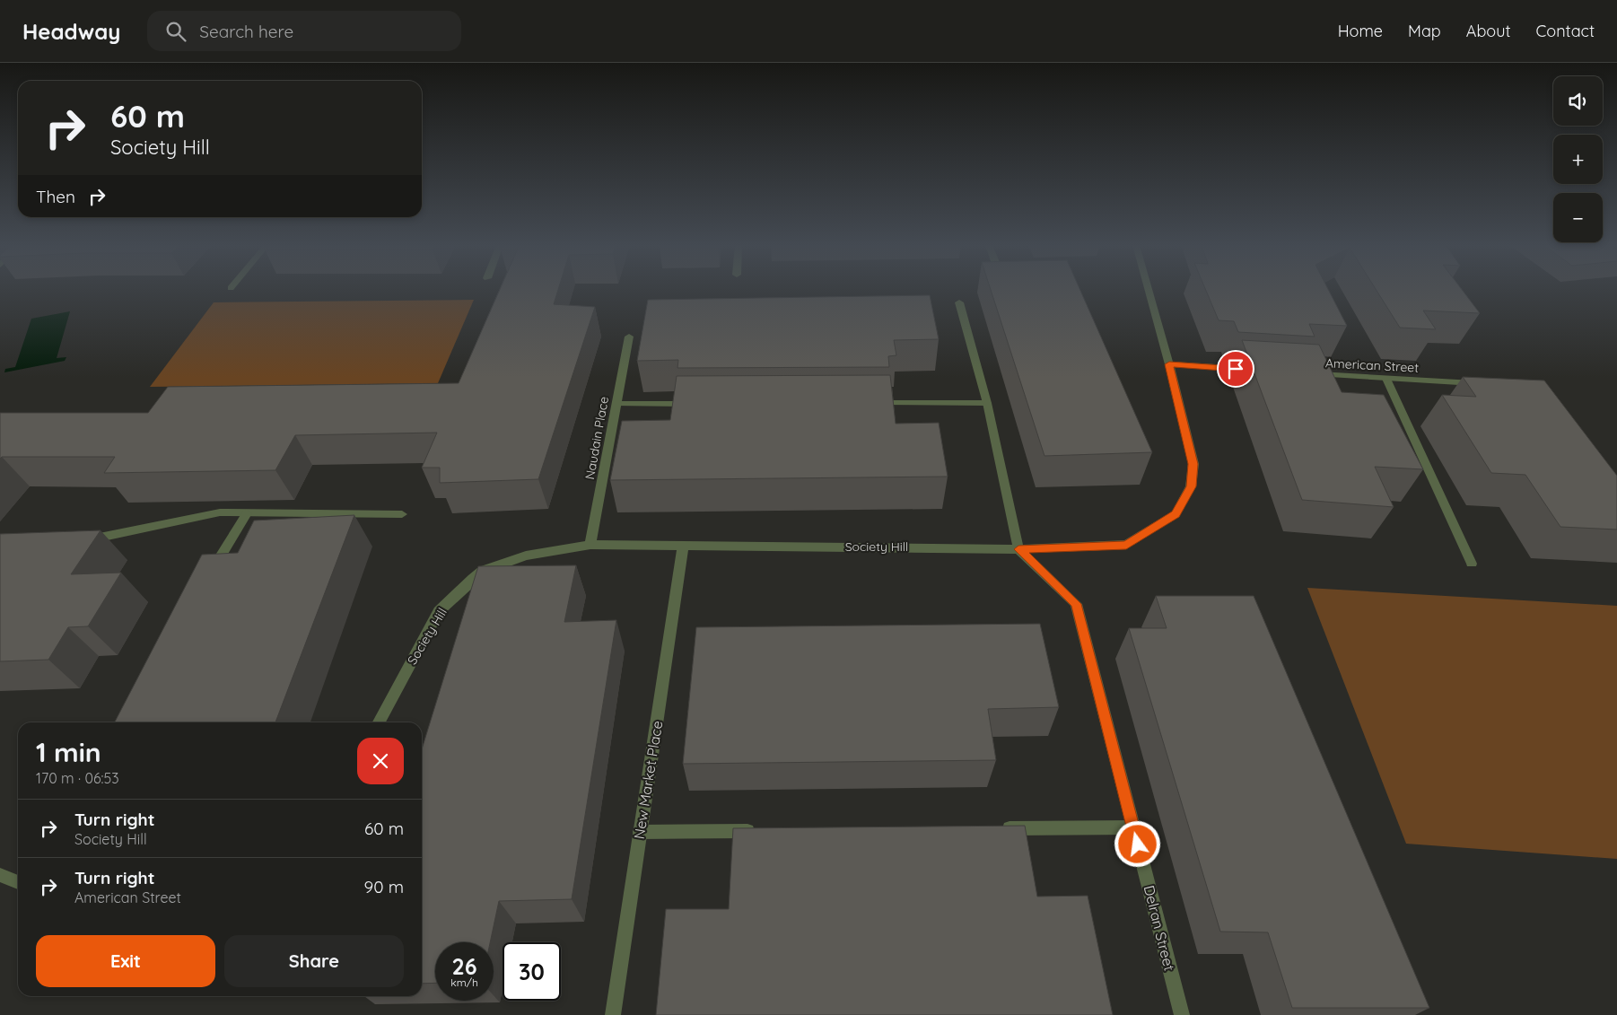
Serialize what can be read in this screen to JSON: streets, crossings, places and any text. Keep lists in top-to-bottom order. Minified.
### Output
{"streets":{"street":["American Street","Naudain Place","Society Hill","New Market Place","Delran Street"]},"crossings":[["Naudain Place","Society Hill"],["Society Hill","New Market Place"],["Society Hill","Delran Street"]],"page":{"header":"Headway","search":"Search here","nav":["Home","Map","About","Contact"],"map_buttons":["+","−"],"turn":["60 m","Society Hill"],"then":"Then","heading":["1 min","170 m · 06:53"],"list":[{"name":"Turn right","note":"Society Hill","value":"60 m"},{"name":"Turn right","note":"American Street","value":"90 m"}],"buttons":["Exit","Share"],"speed":"26 km/h","limit":"30"}}
